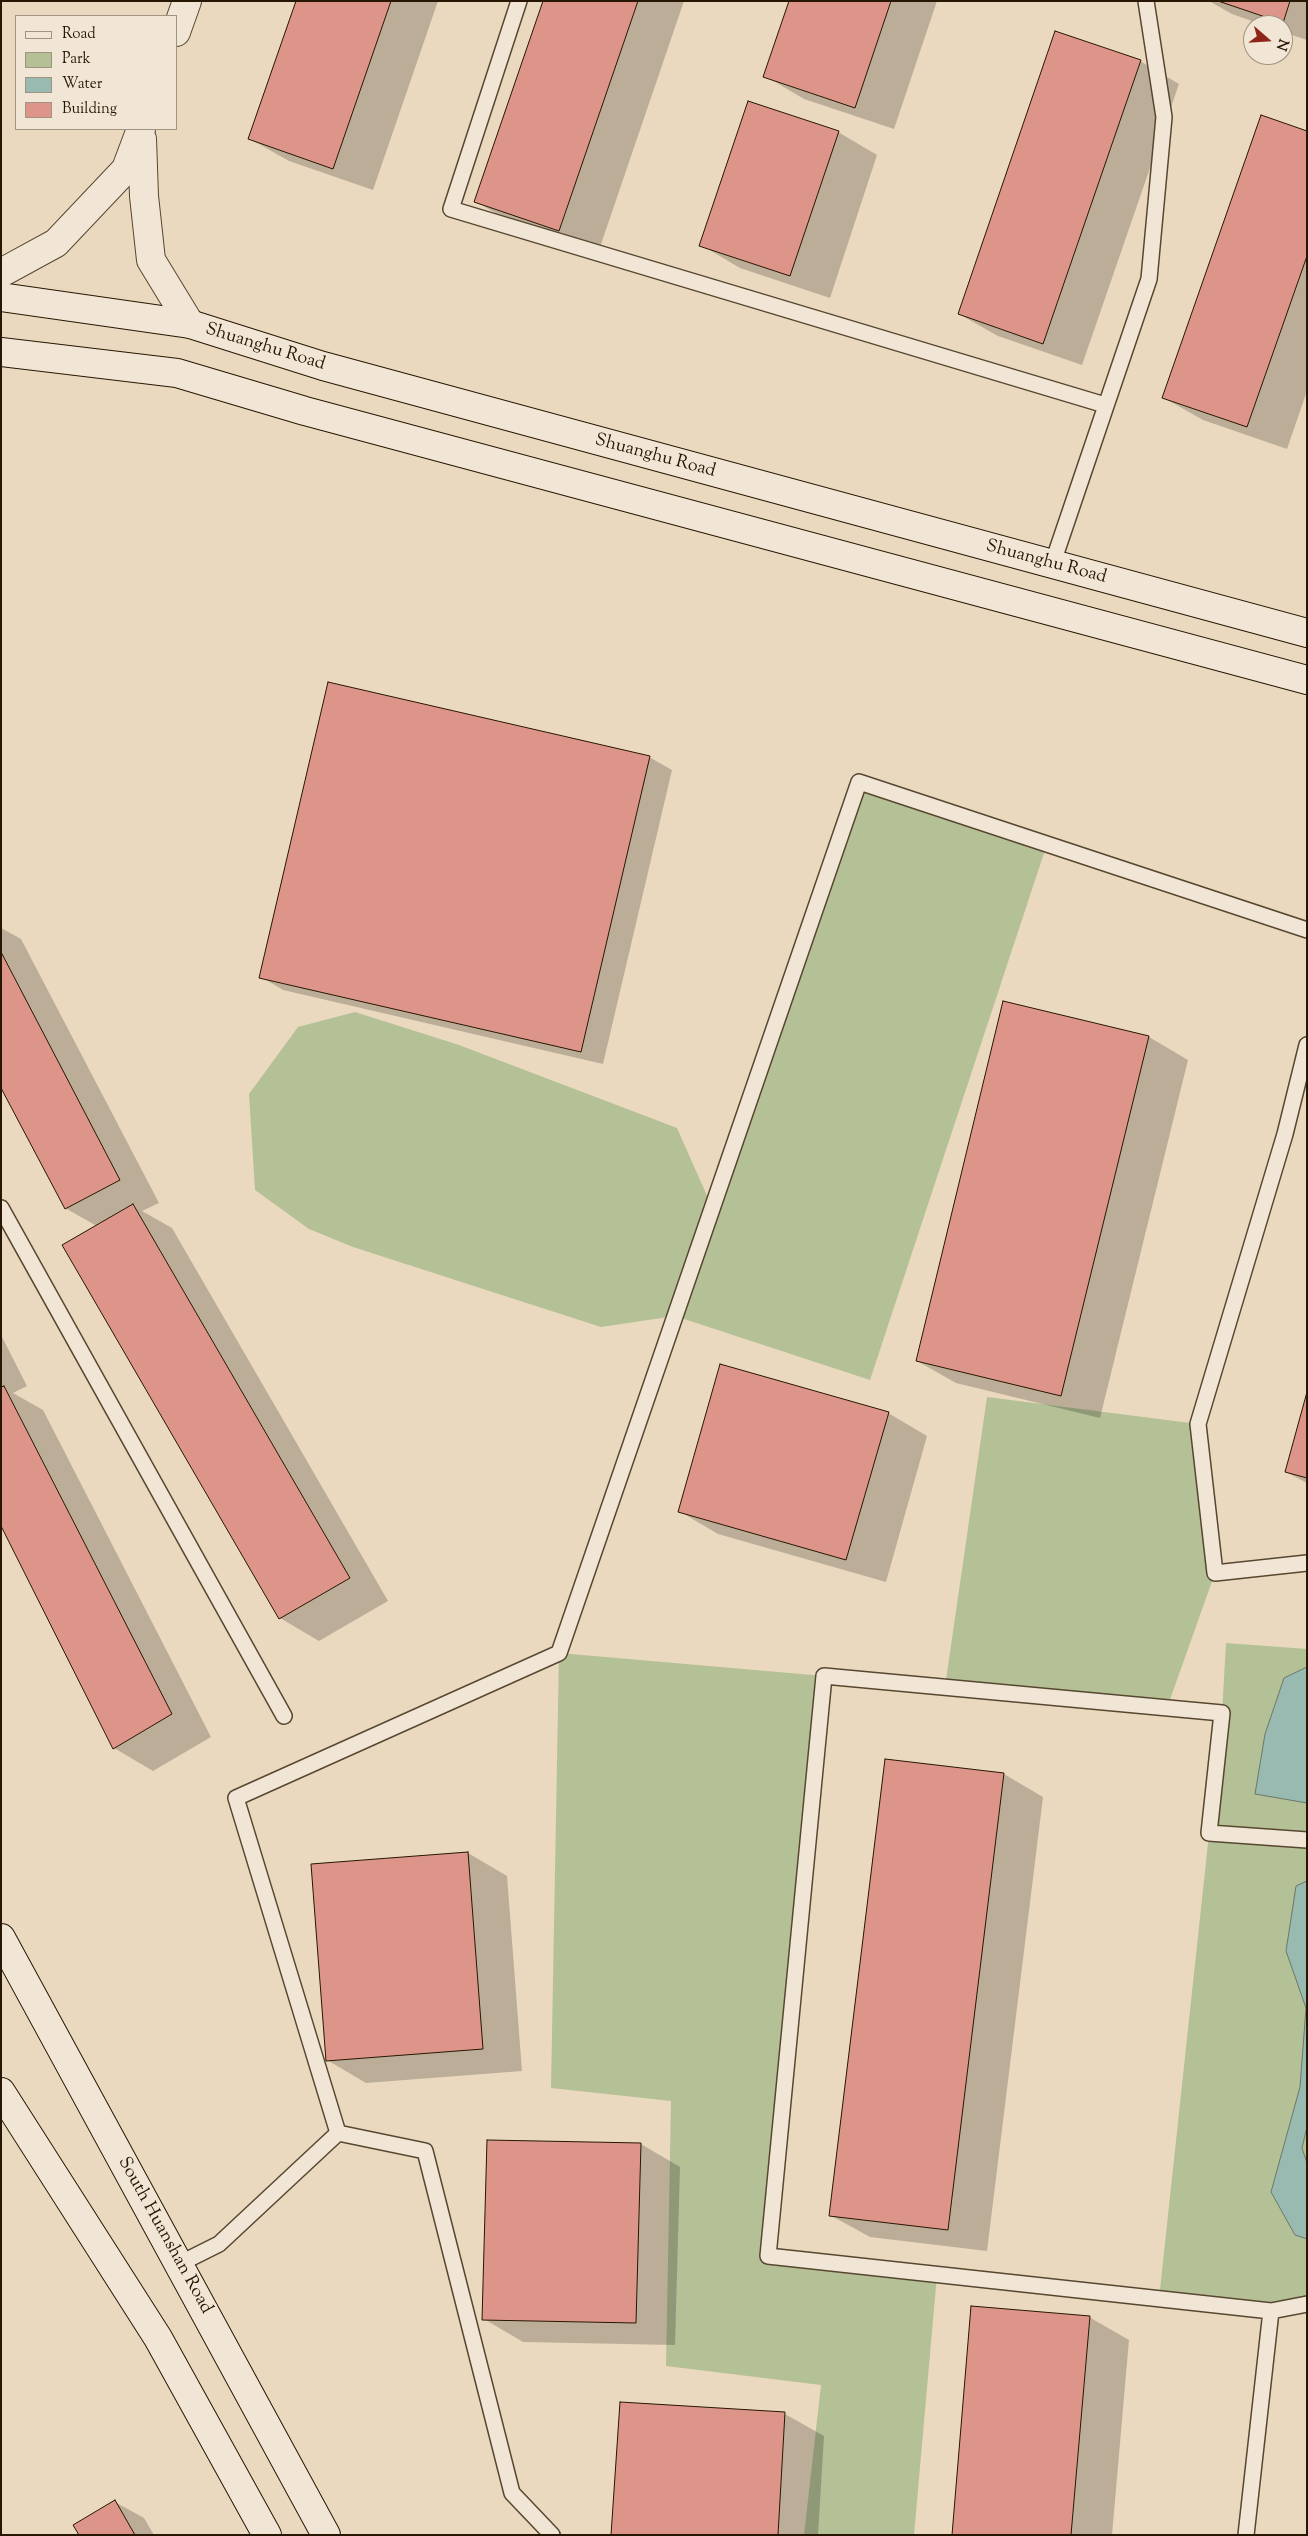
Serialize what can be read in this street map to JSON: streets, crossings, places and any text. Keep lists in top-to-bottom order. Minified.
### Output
{"streets":{"main road":["Shuanghu Road","South Huanshan Road"]},"legend":["Road","Park","Water","Building"],"north":"right"}
